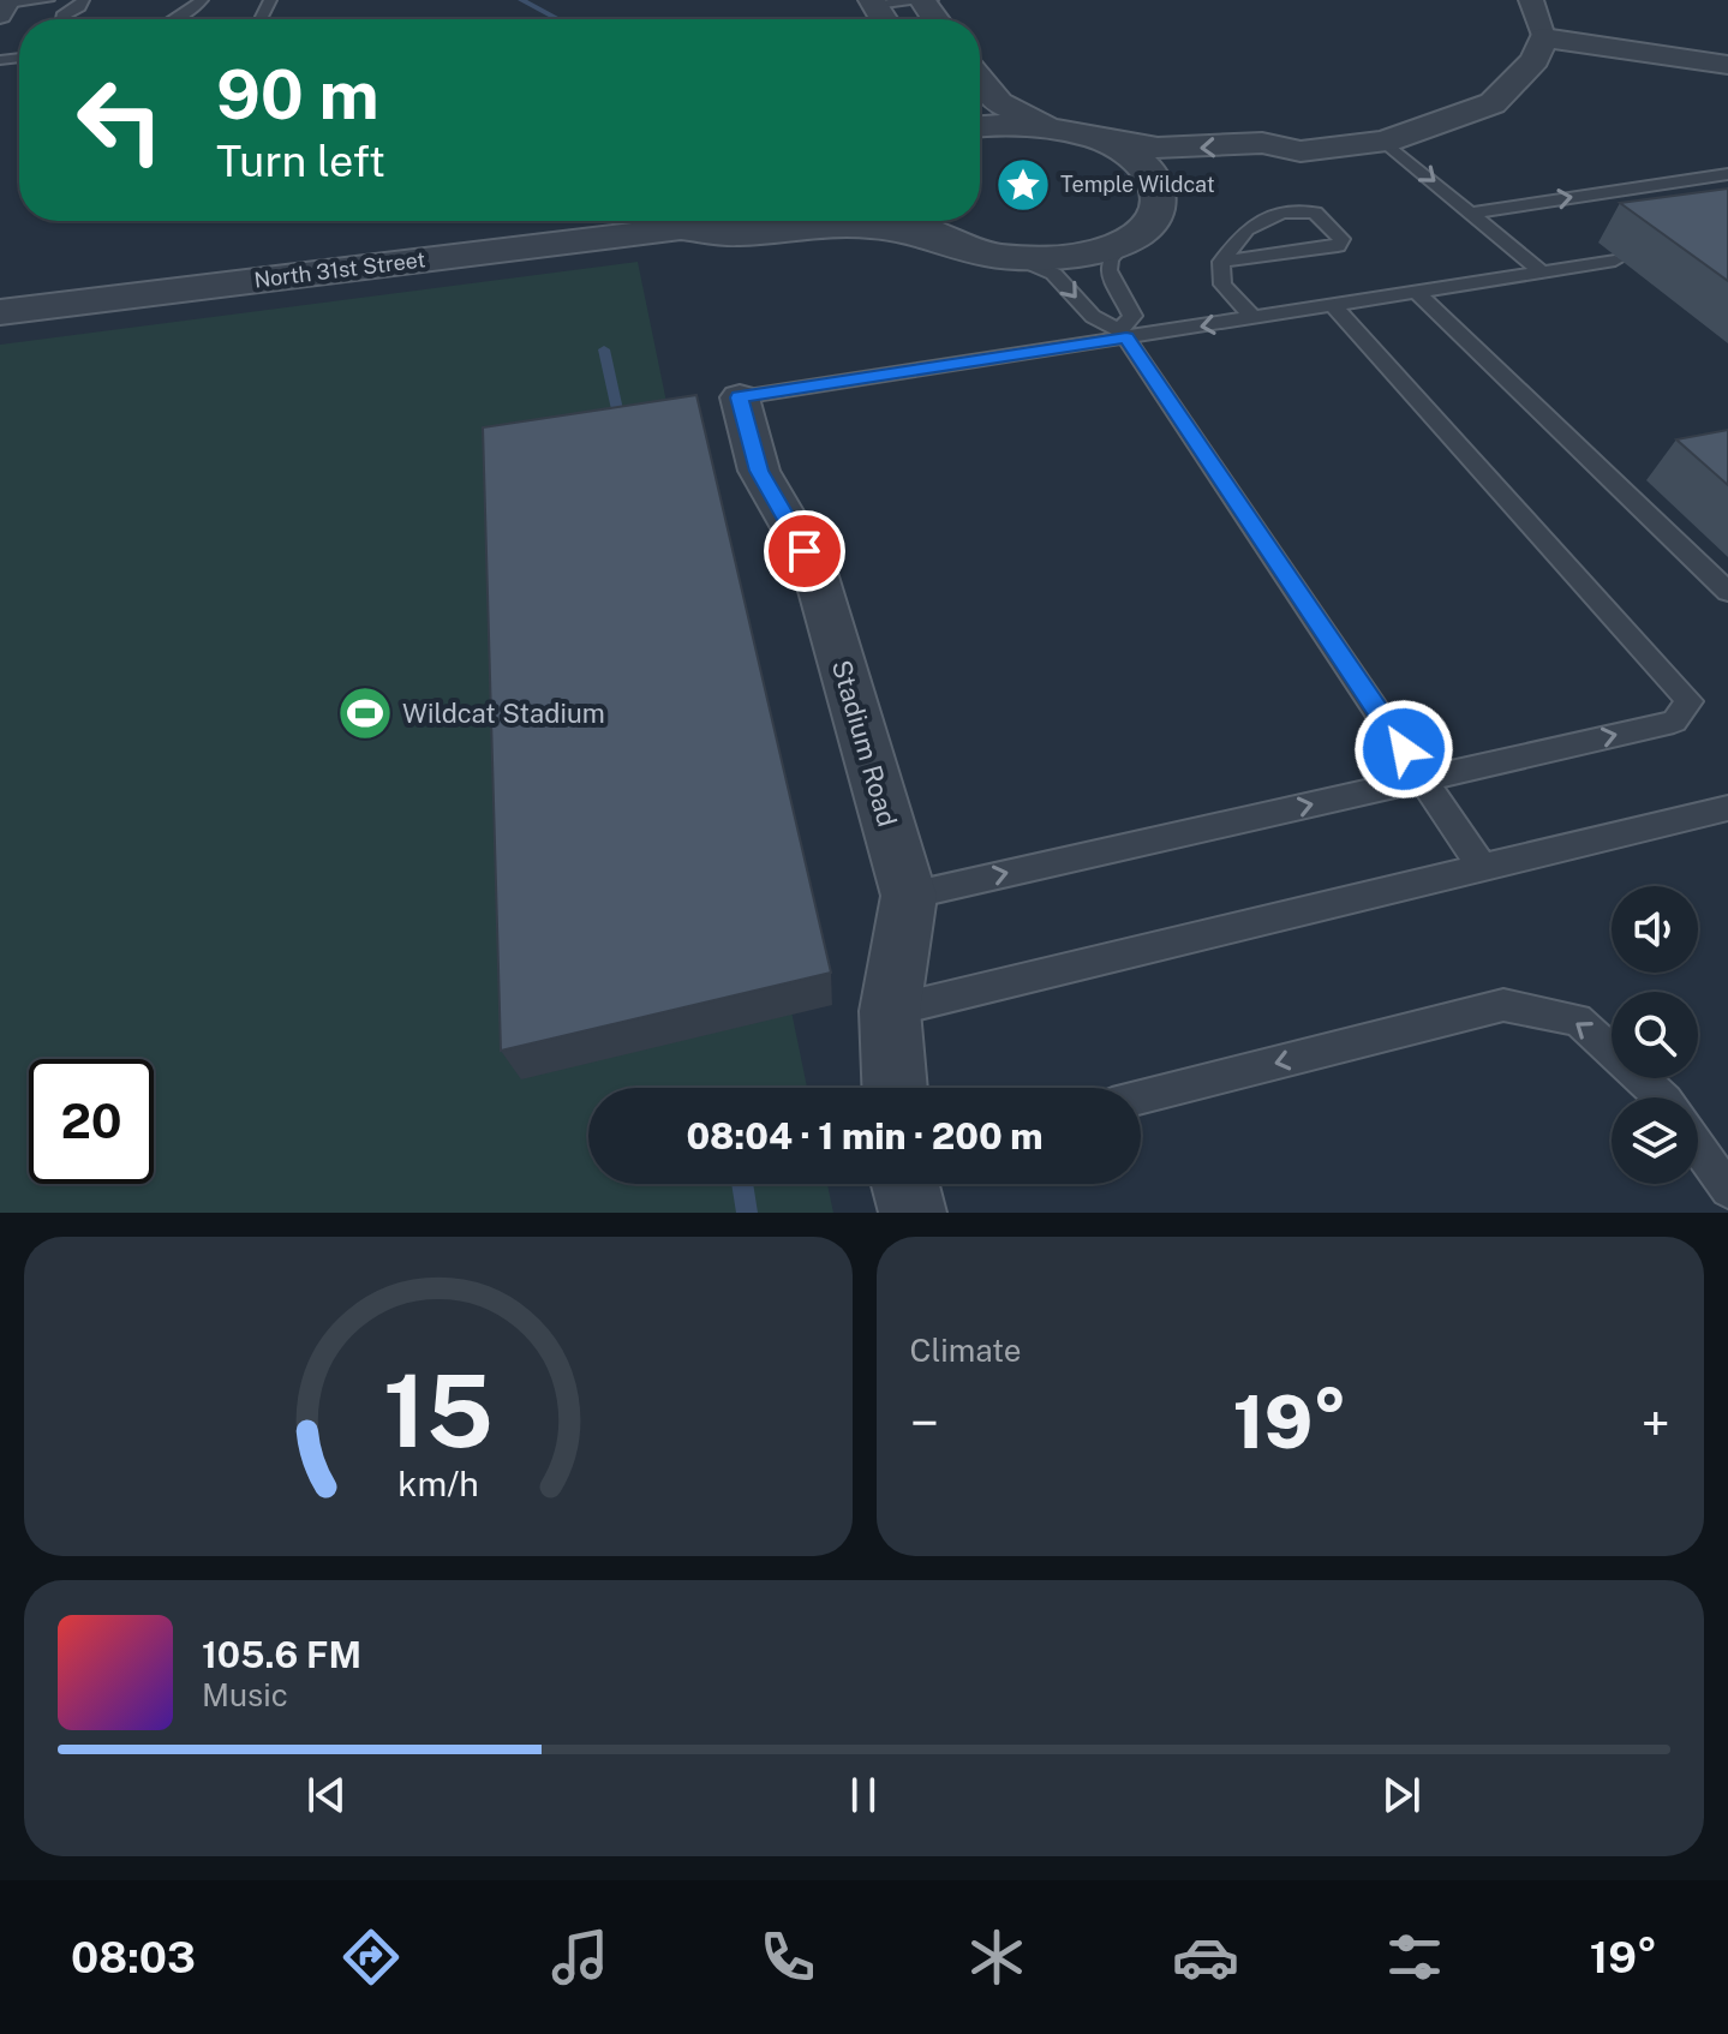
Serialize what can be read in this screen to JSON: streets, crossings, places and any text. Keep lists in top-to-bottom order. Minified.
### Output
{"streets":{"street":["North 31st Street","Stadium Road"]},"places":{"place":["Temple Wildcat"],"sports":["Wildcat Stadium"]},"page":{"turn":["90 m","Turn left"],"limit":"20","trip":"08:04 · 1 min · 200 m","tile":"Climate","heat":["−","19°","+"],"song":["105.6 FM","Music"],"tabs":["08:03","19°"],"gauge":["15","km/h"]}}
